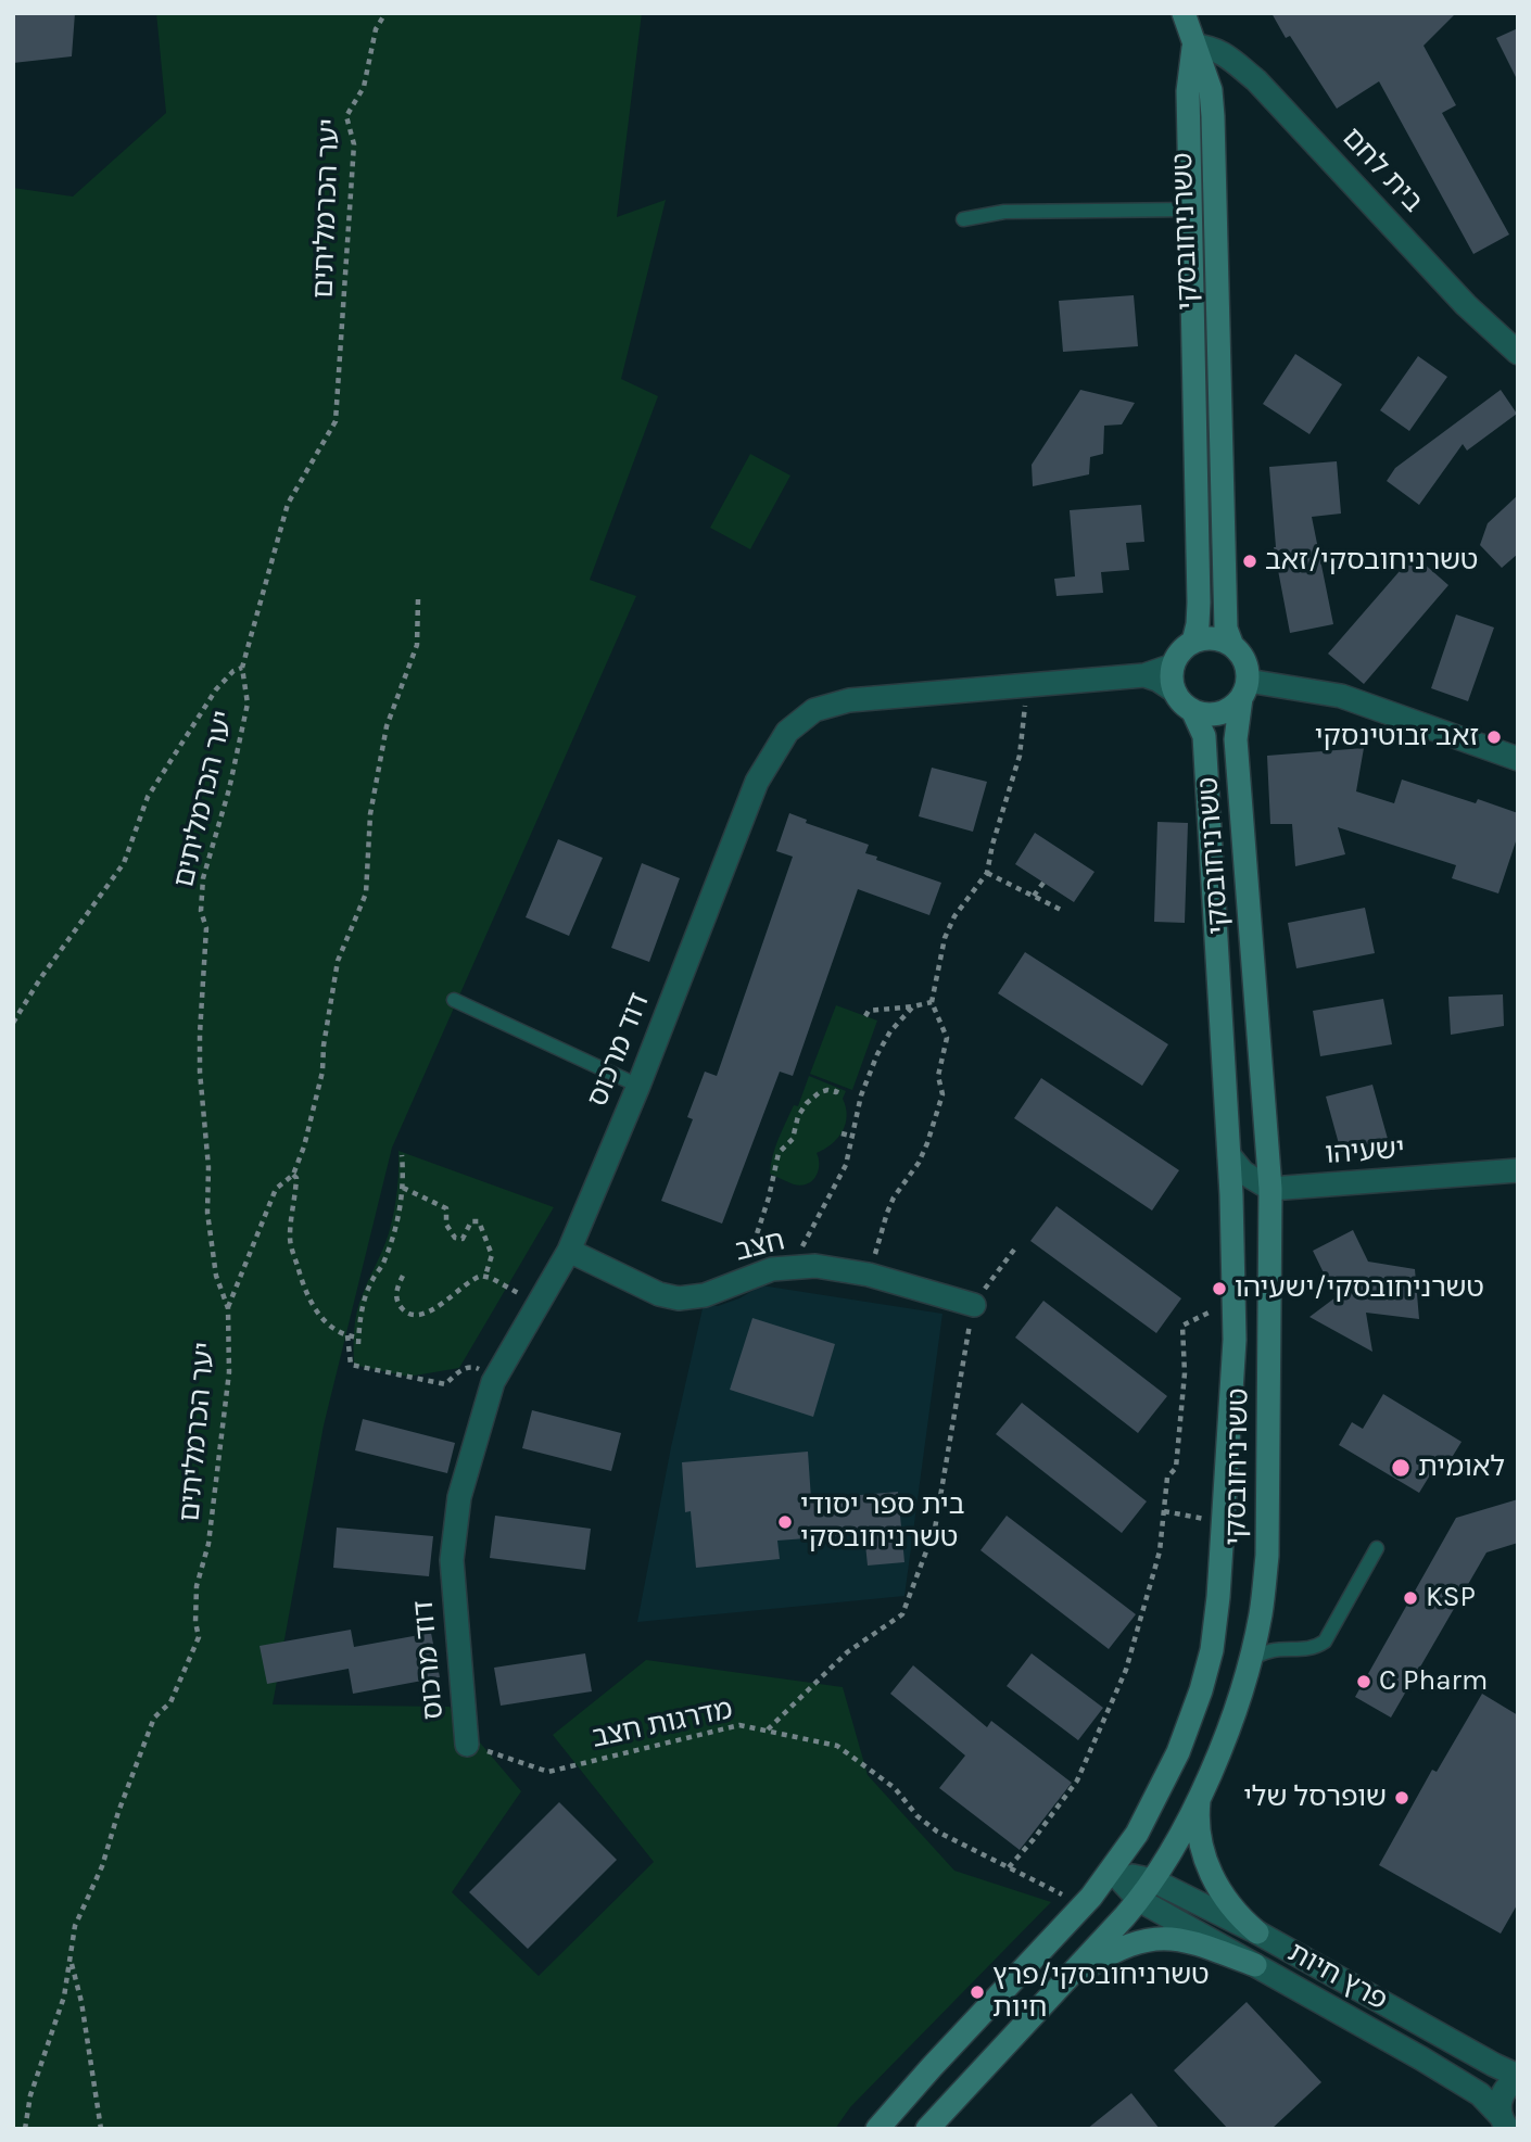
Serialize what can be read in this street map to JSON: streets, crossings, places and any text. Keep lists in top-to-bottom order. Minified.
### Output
{"streets":{"street":["בית לחם","טשרניחובסקי","דוד מרכוס","ישעיהו","חצב","פרץ חיות"],"path":["יער הכרמליתים","מדרגות חצב"]},"crossings":[["בית לחם","טשרניחובסקי"],["טשרניחובסקי","דוד מרכוס"],["טשרניחובסקי","ישעיהו"],["טשרניחובסקי","פרץ חיות"],["דוד מרכוס","חצב"],["דוד מרכוס","מדרגות חצב"]],"places":["טשרניחובסקי/זאב","זאב זבוטינסקי","טשרניחובסקי/ישעיהו","לאומית","בית ספר יסודי טשרניחובסקי","KSP","C Pharm","שופרסל שלי","טשרניחובסקי/פרץ חיות"]}
